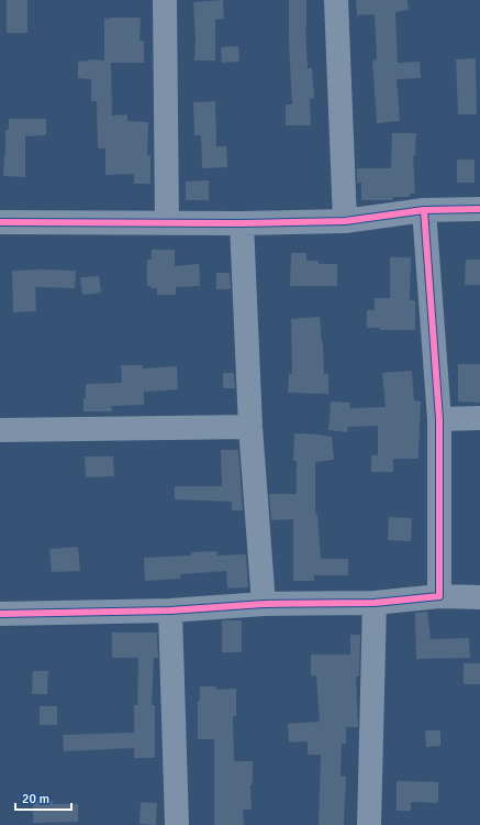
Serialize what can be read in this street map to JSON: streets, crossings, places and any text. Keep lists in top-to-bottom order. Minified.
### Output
{"scale_bar":"20 m"}
